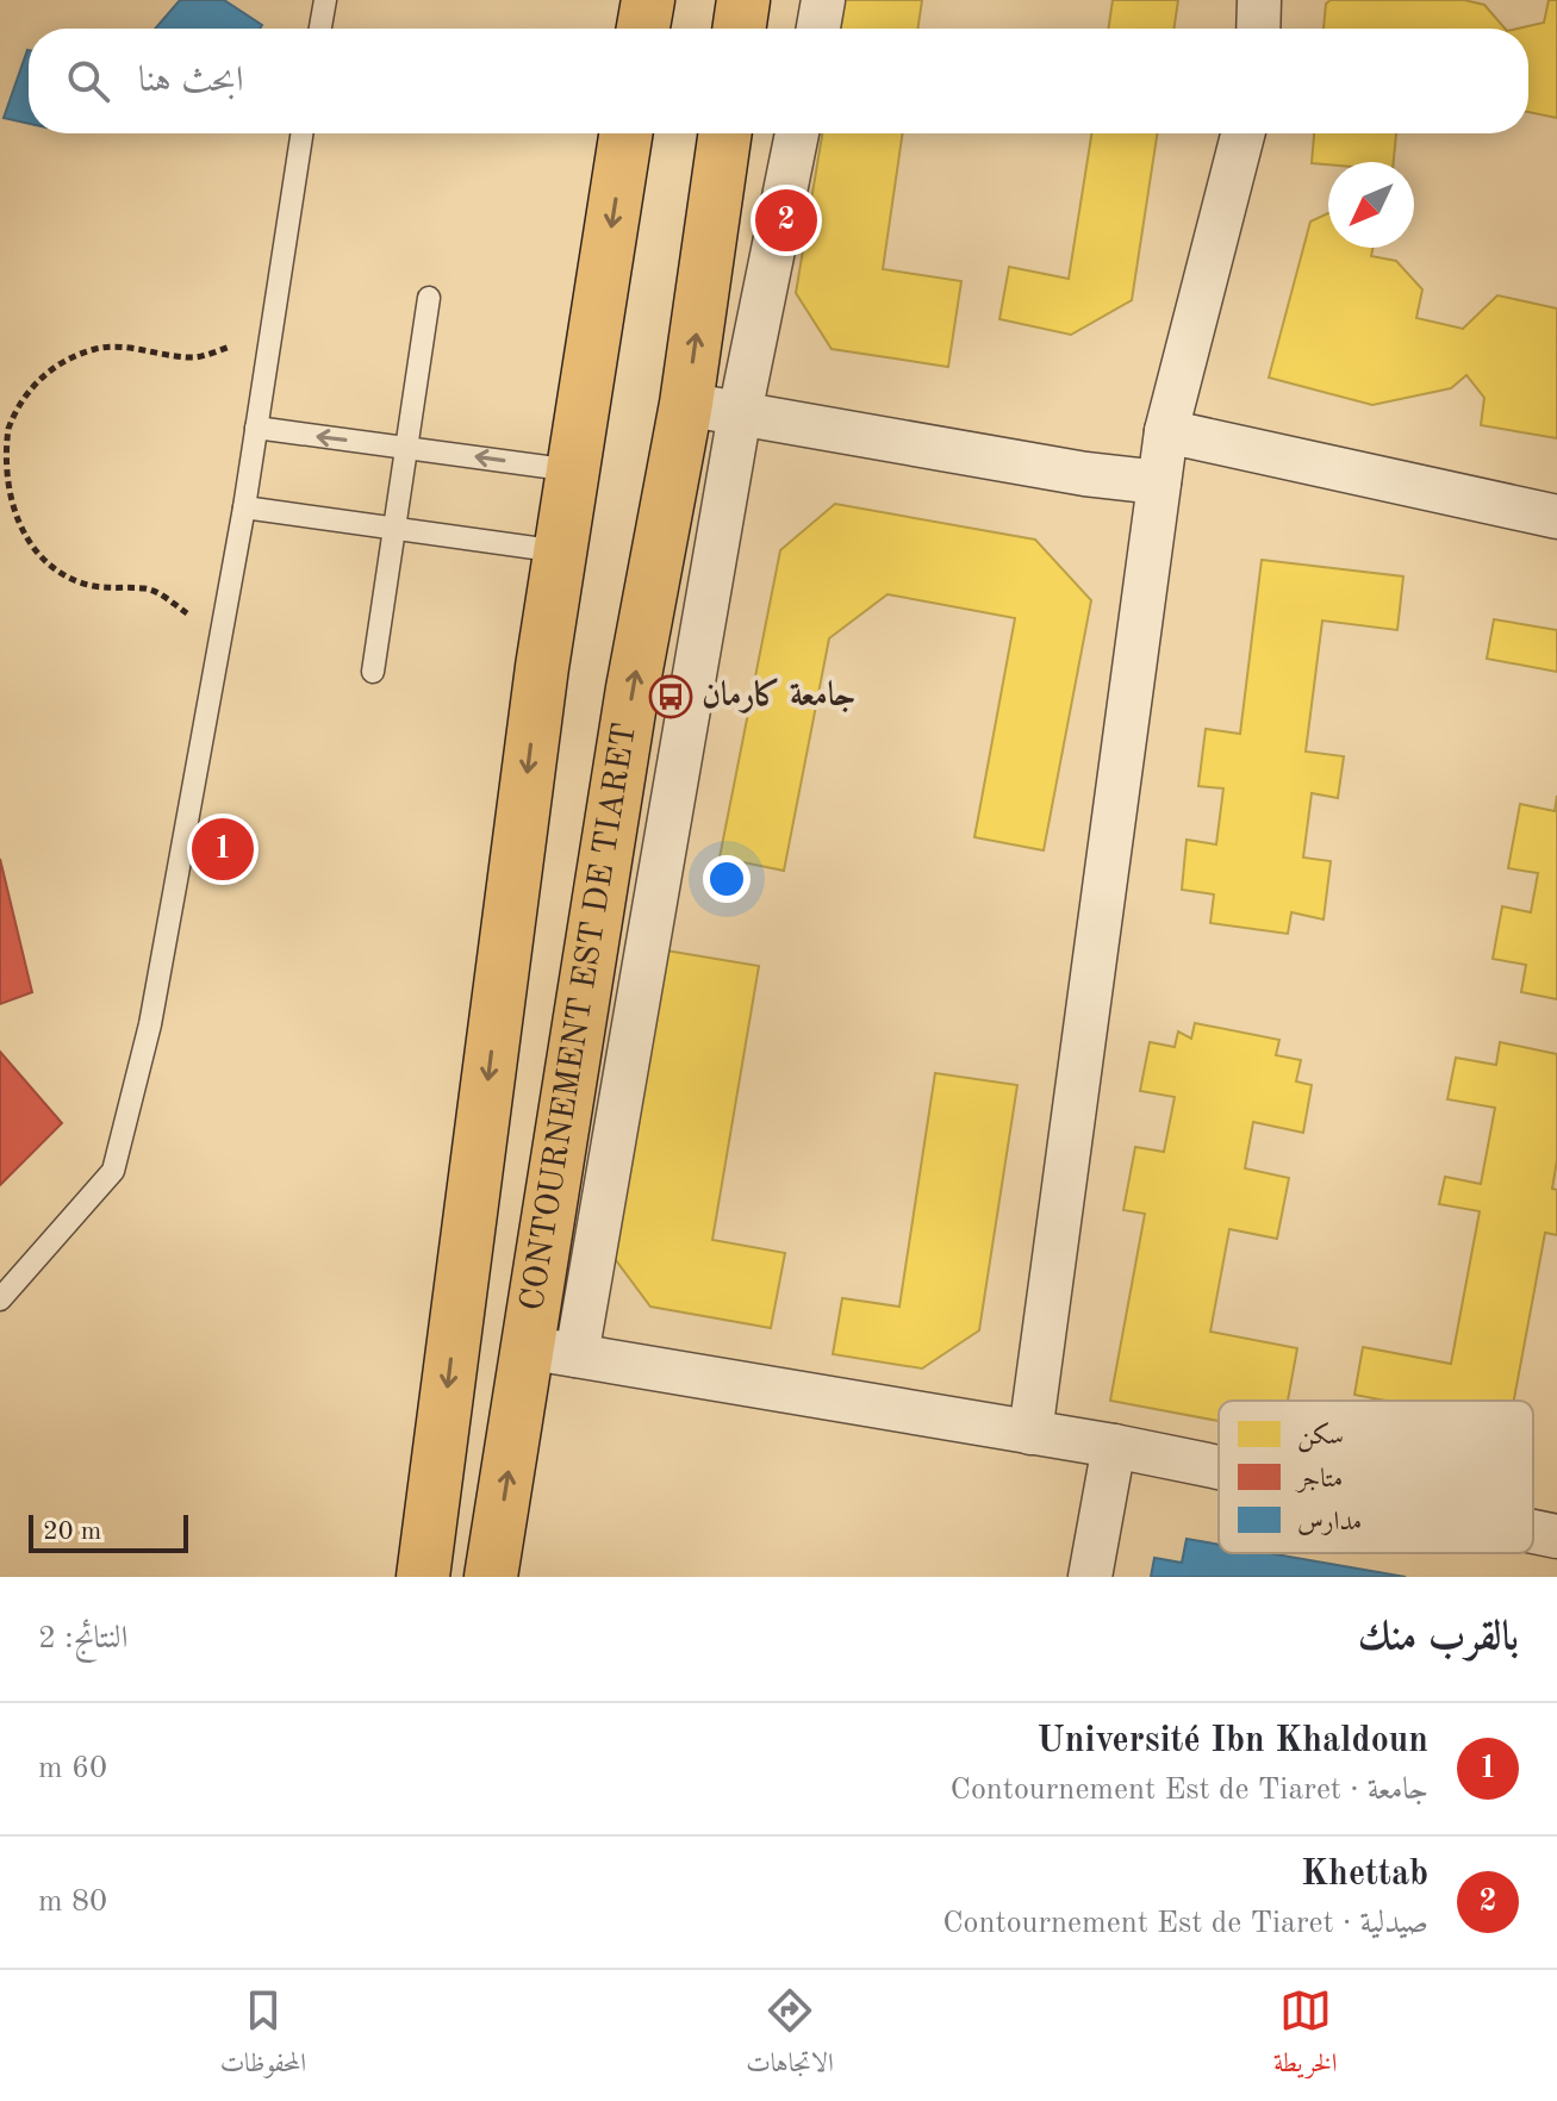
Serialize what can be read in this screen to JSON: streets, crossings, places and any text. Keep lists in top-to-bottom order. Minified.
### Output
{"streets":{"highway":["CONTOURNEMENT EST DE TIARET"]},"places":{"bus stop":["جامعة كارمان"]},"legend":["سكن","متاجر","مدارس"],"scale_bar":"20 m","north":"bottom left","page":{"search":"ابحث هنا","pins":["2","1"],"scale":"20 m","heading":["بالقرب منك","النتائج: 2"],"list":[{"mark":"1","name":"Université Ibn Khaldoun","note":"جامعة · Contournement Est de Tiaret","value":"60 m"},{"mark":"2","name":"Khettab","note":"صيدلية · Contournement Est de Tiaret","value":"80 m"}],"nav":["الخريطة","الاتجاهات","المحفوظات"]}}
